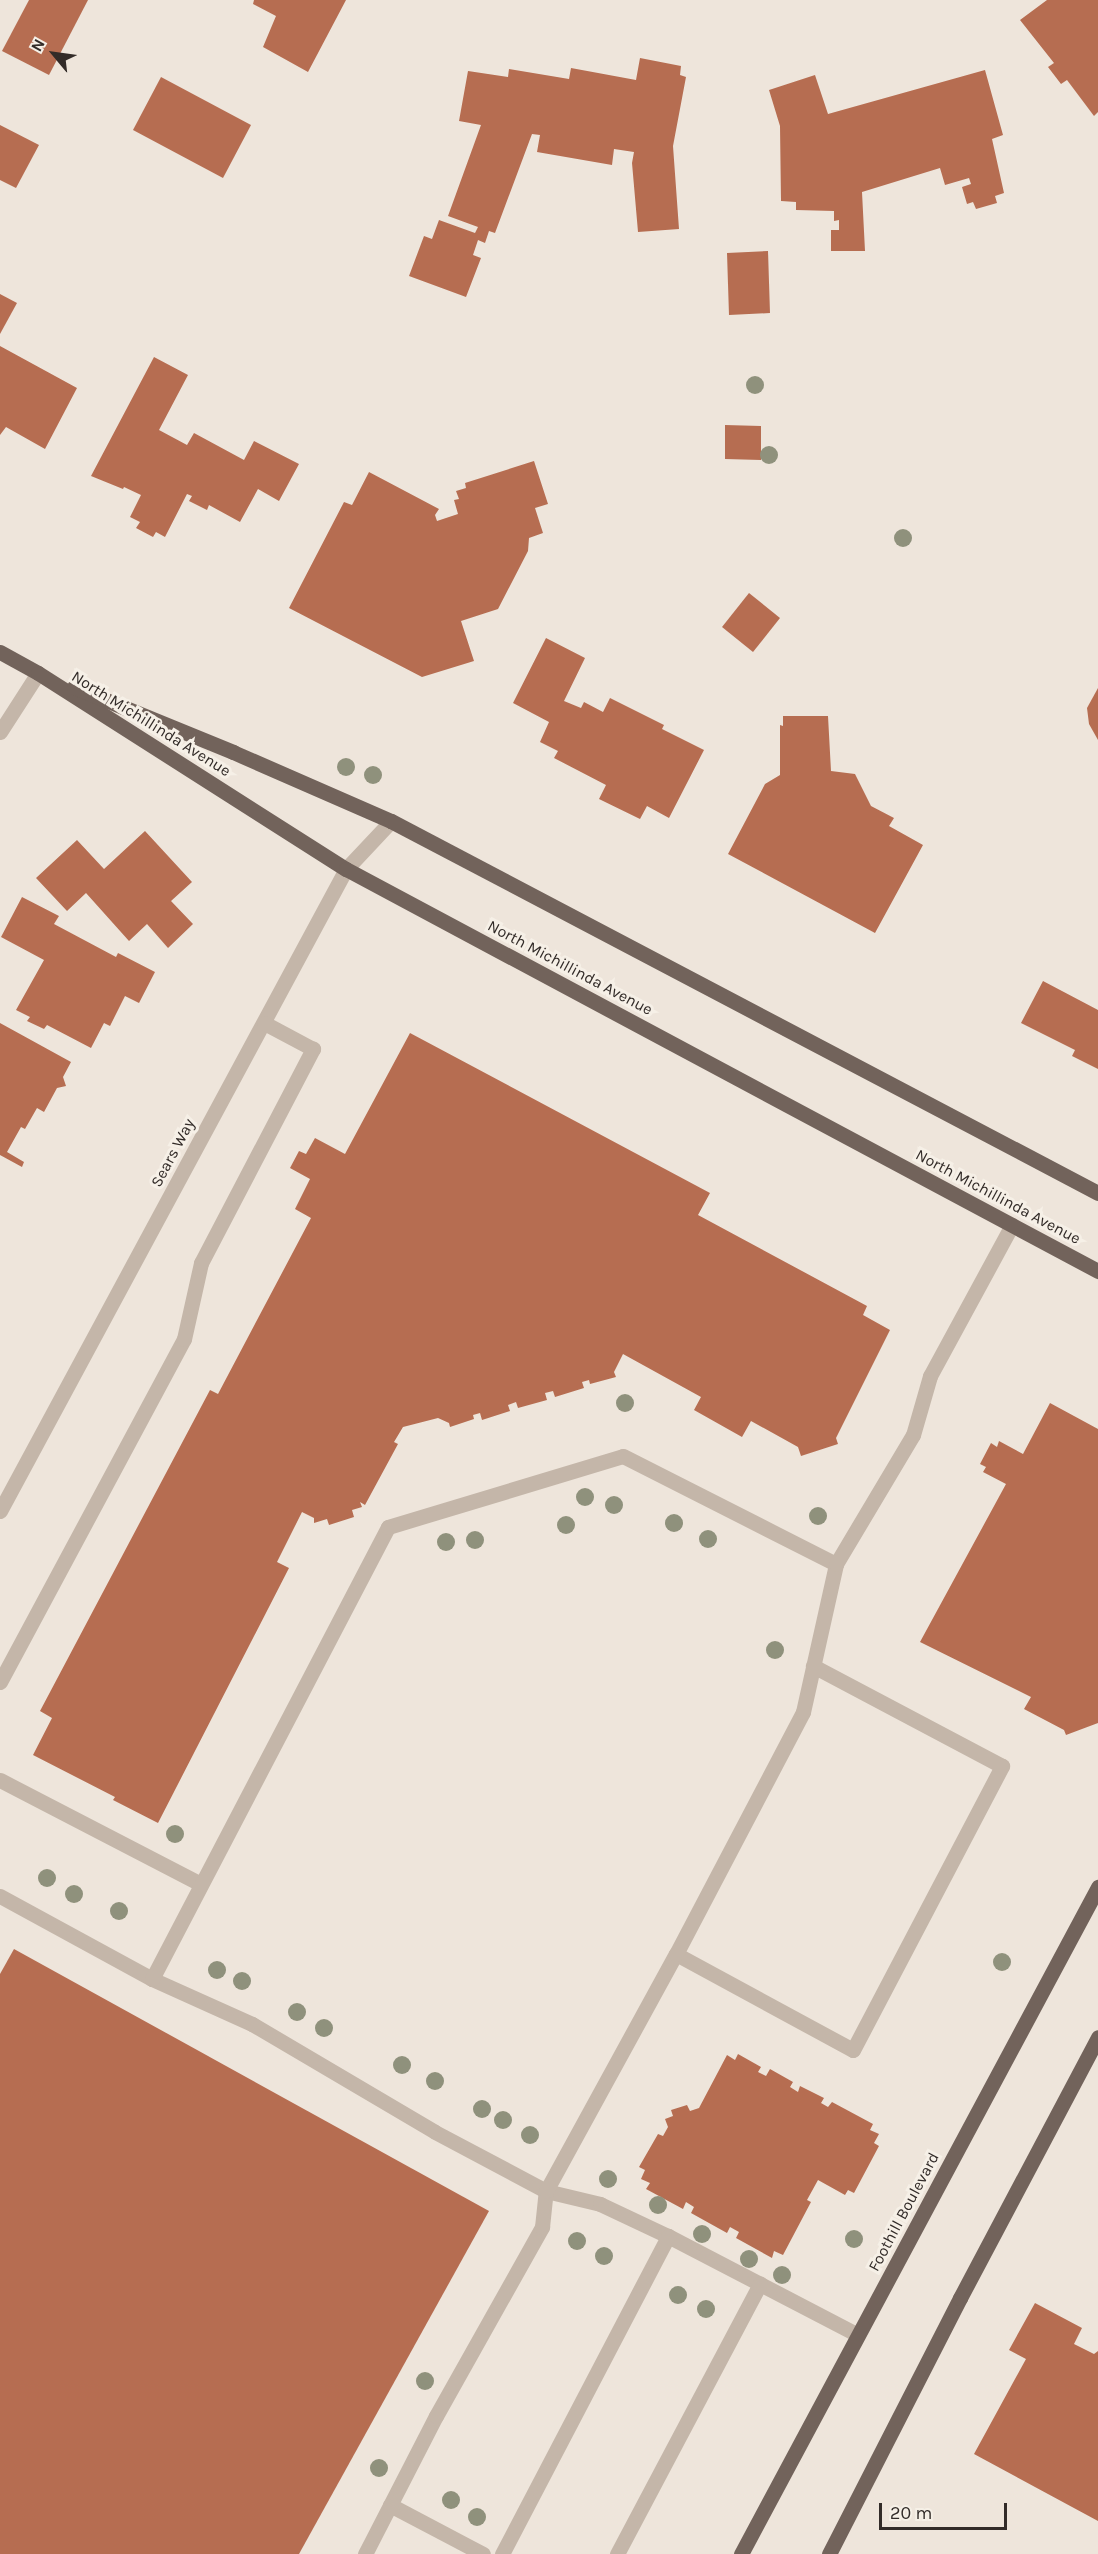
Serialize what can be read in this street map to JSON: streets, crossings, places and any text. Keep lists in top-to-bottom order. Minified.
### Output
{"streets":{"main road":["North Michillinda Avenue","Foothill Boulevard"],"street":["Sears Way"]},"crossings":[["North Michillinda Avenue","Sears Way"]],"scale_bar":"20 m","north":"top left"}
